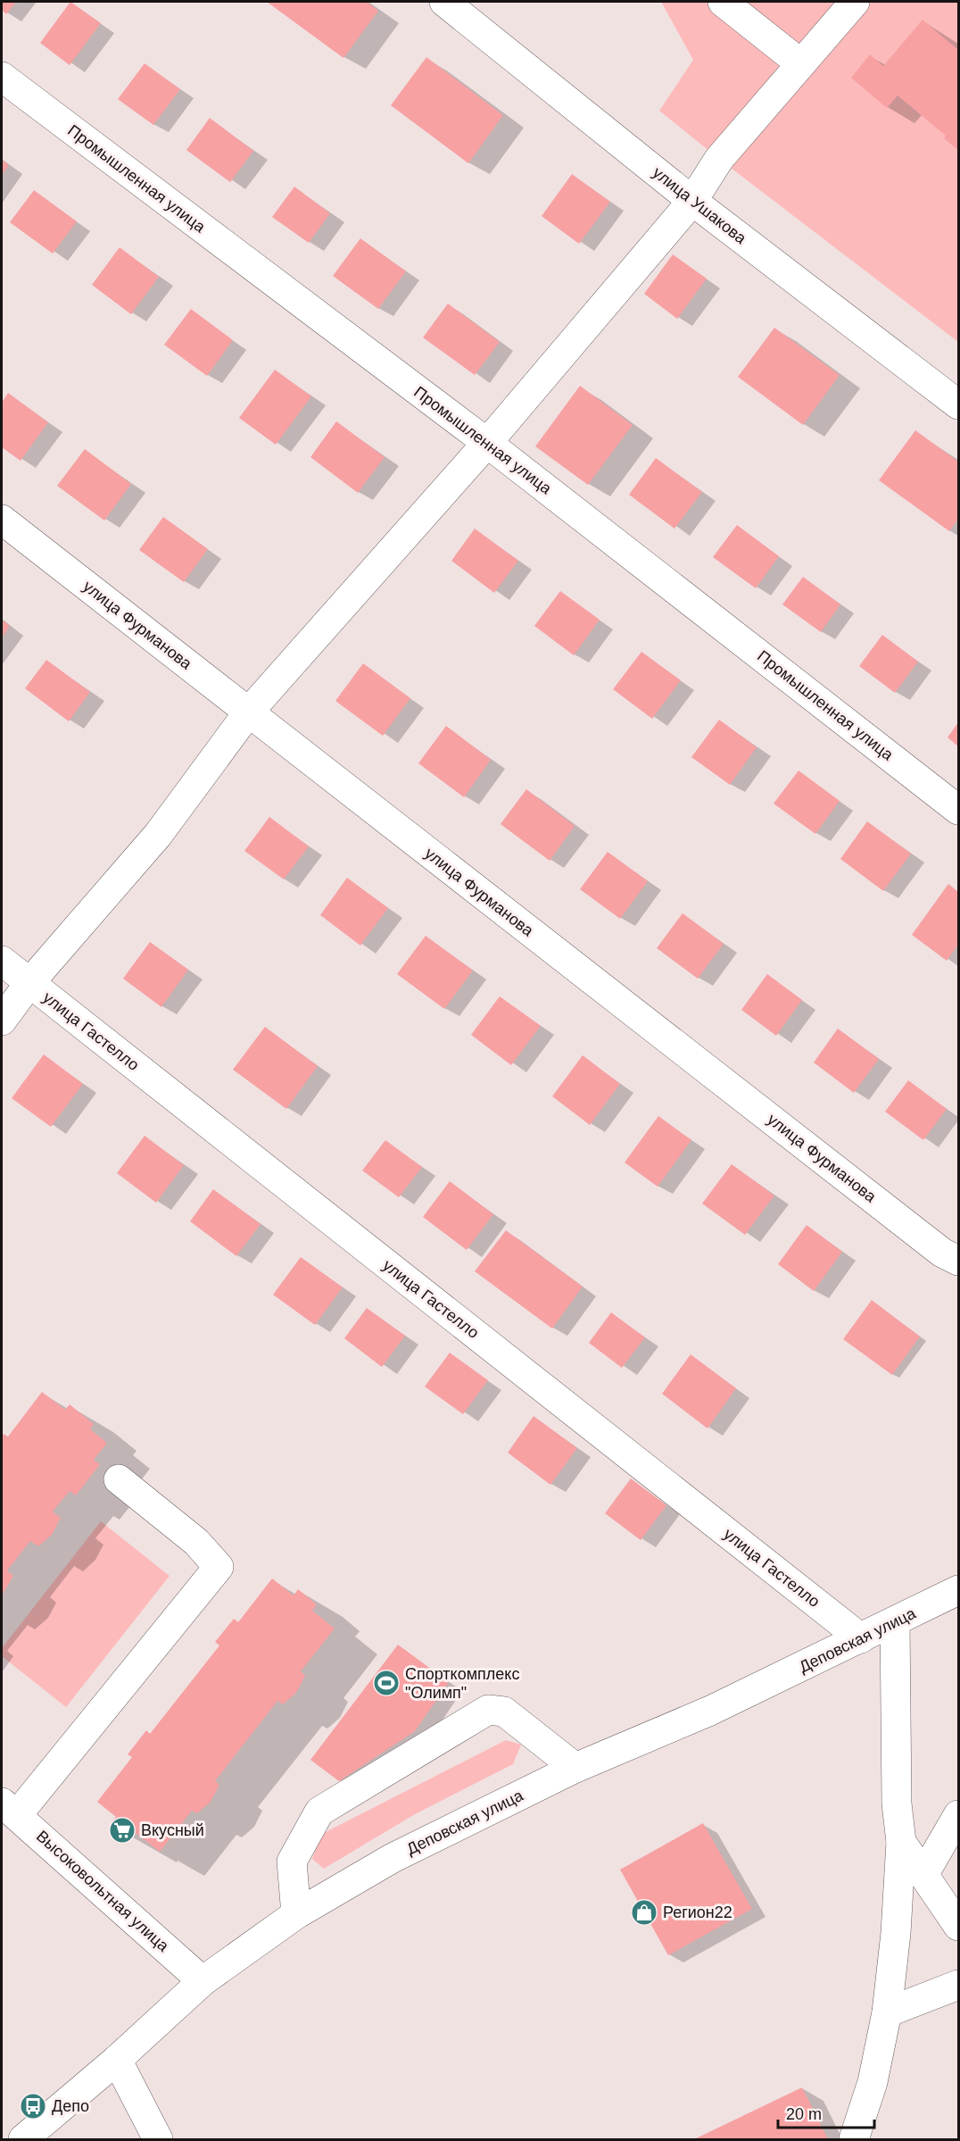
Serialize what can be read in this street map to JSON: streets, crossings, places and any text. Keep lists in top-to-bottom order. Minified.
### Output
{"streets":{"street":["Промышленная улица","улица Ушакова","улица Фурманова","улица Гастелло","Деповская улица","Высоковольтная улица"]},"crossings":[["улица Гастелло","Деповская улица"],["Деповская улица","Высоковольтная улица"]],"places":{"sports":["Спорткомплекс \"Олимп\""],"supermarket":["Вкусный"],"shop":["Регион22"],"bus stop":["Депо"]},"scale_bar":"20 m"}
